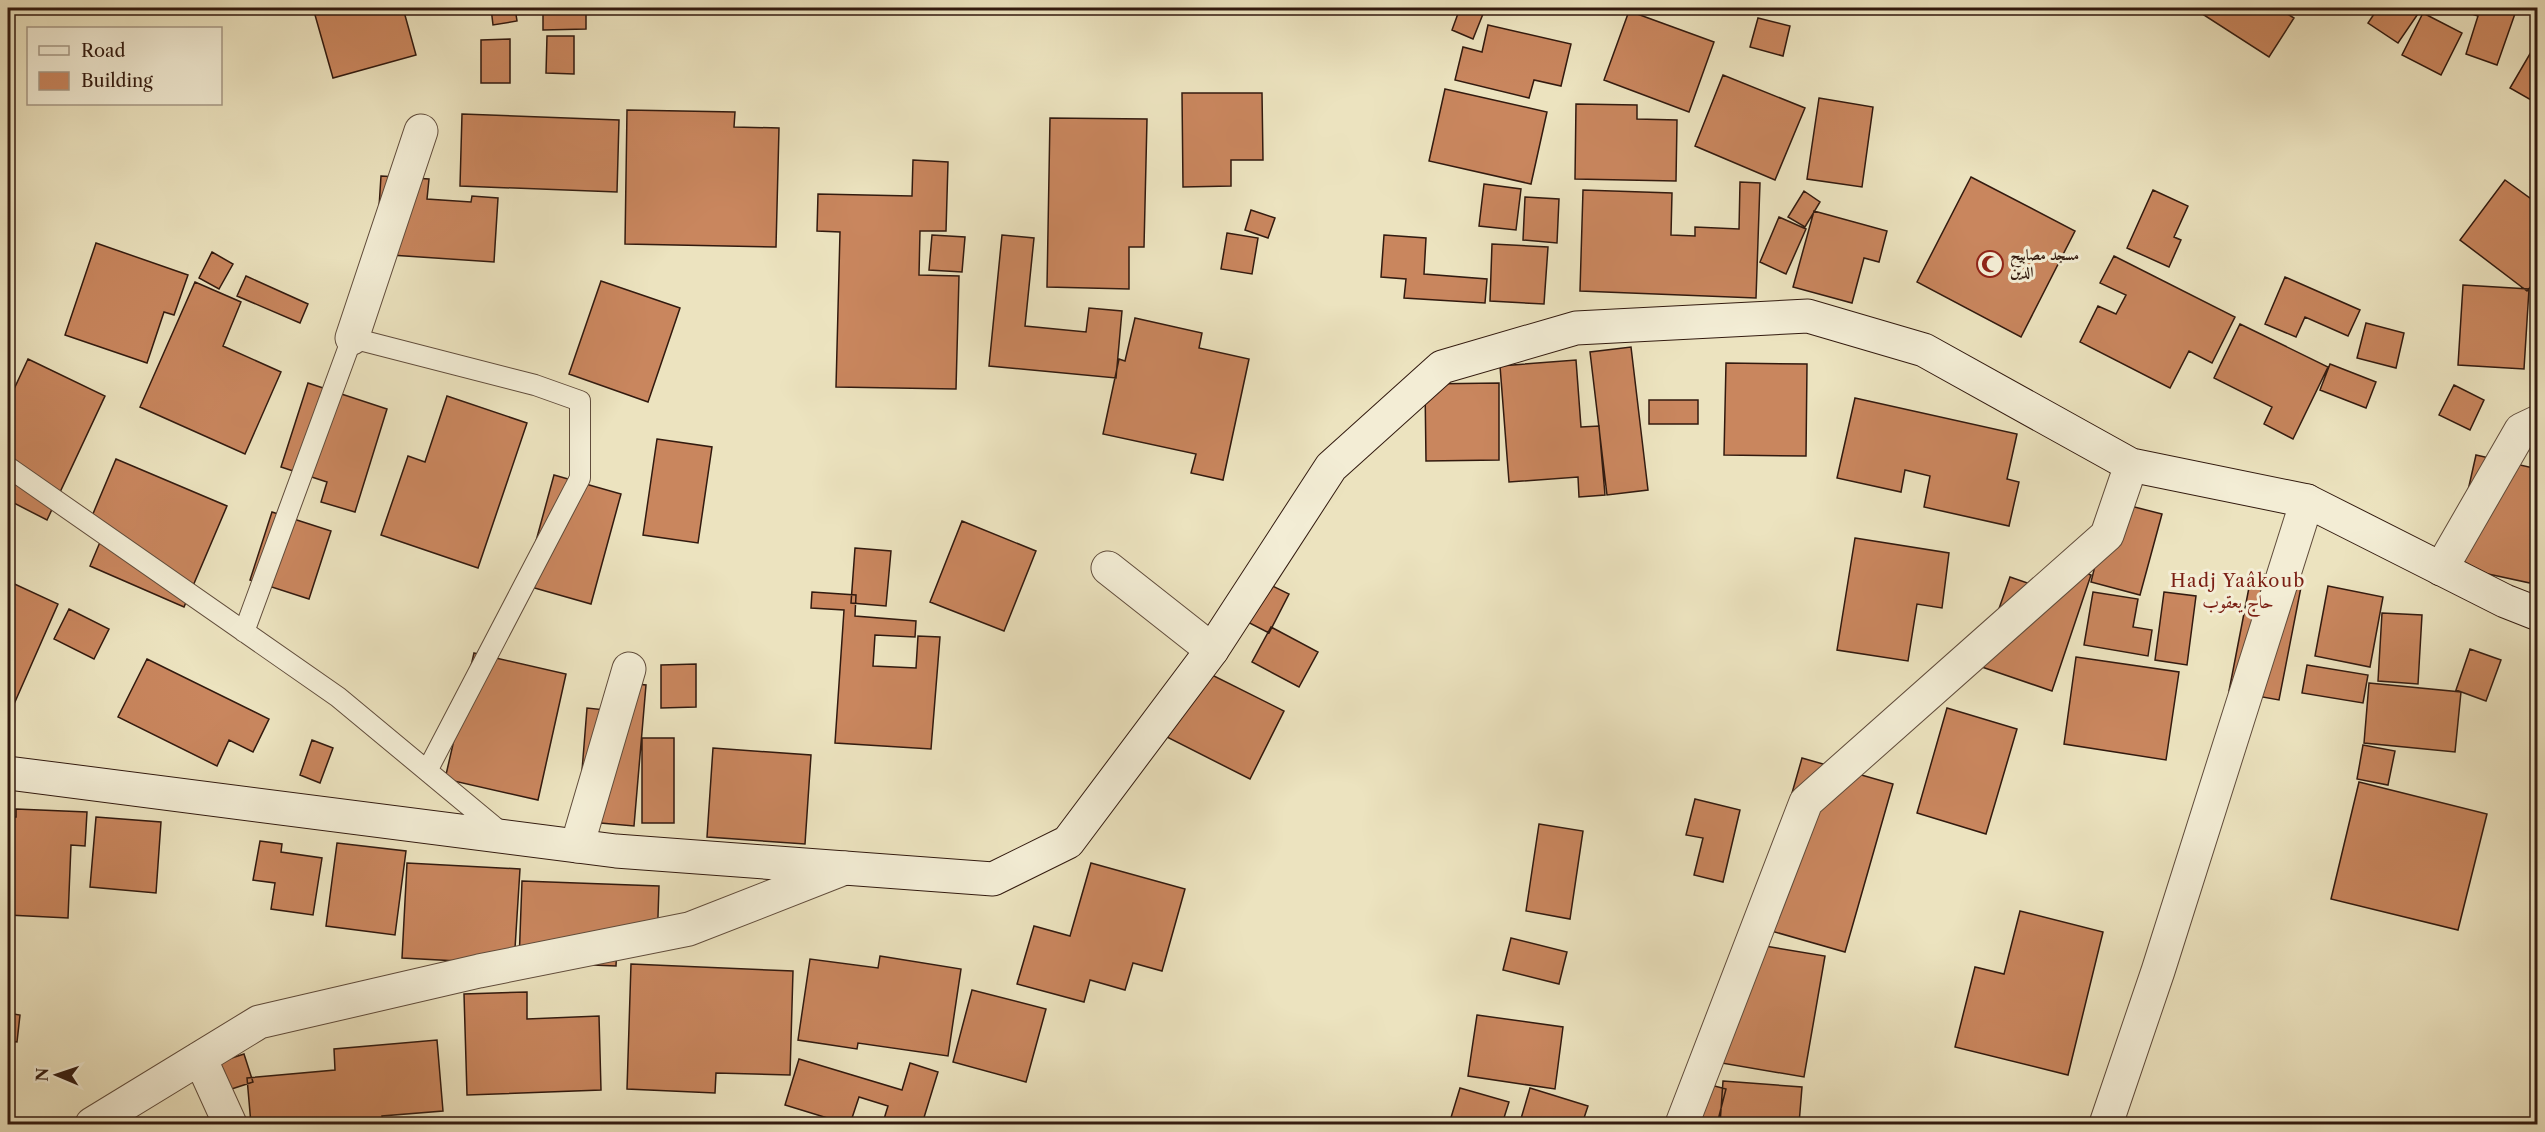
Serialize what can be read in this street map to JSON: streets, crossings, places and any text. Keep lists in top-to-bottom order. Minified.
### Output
{"districts":["Hadj Yaâkoub حاج يعقوب"],"places":{"mosque":["مسجد مصابيح الدين"]},"legend":["Road","Building"],"north":"left"}
